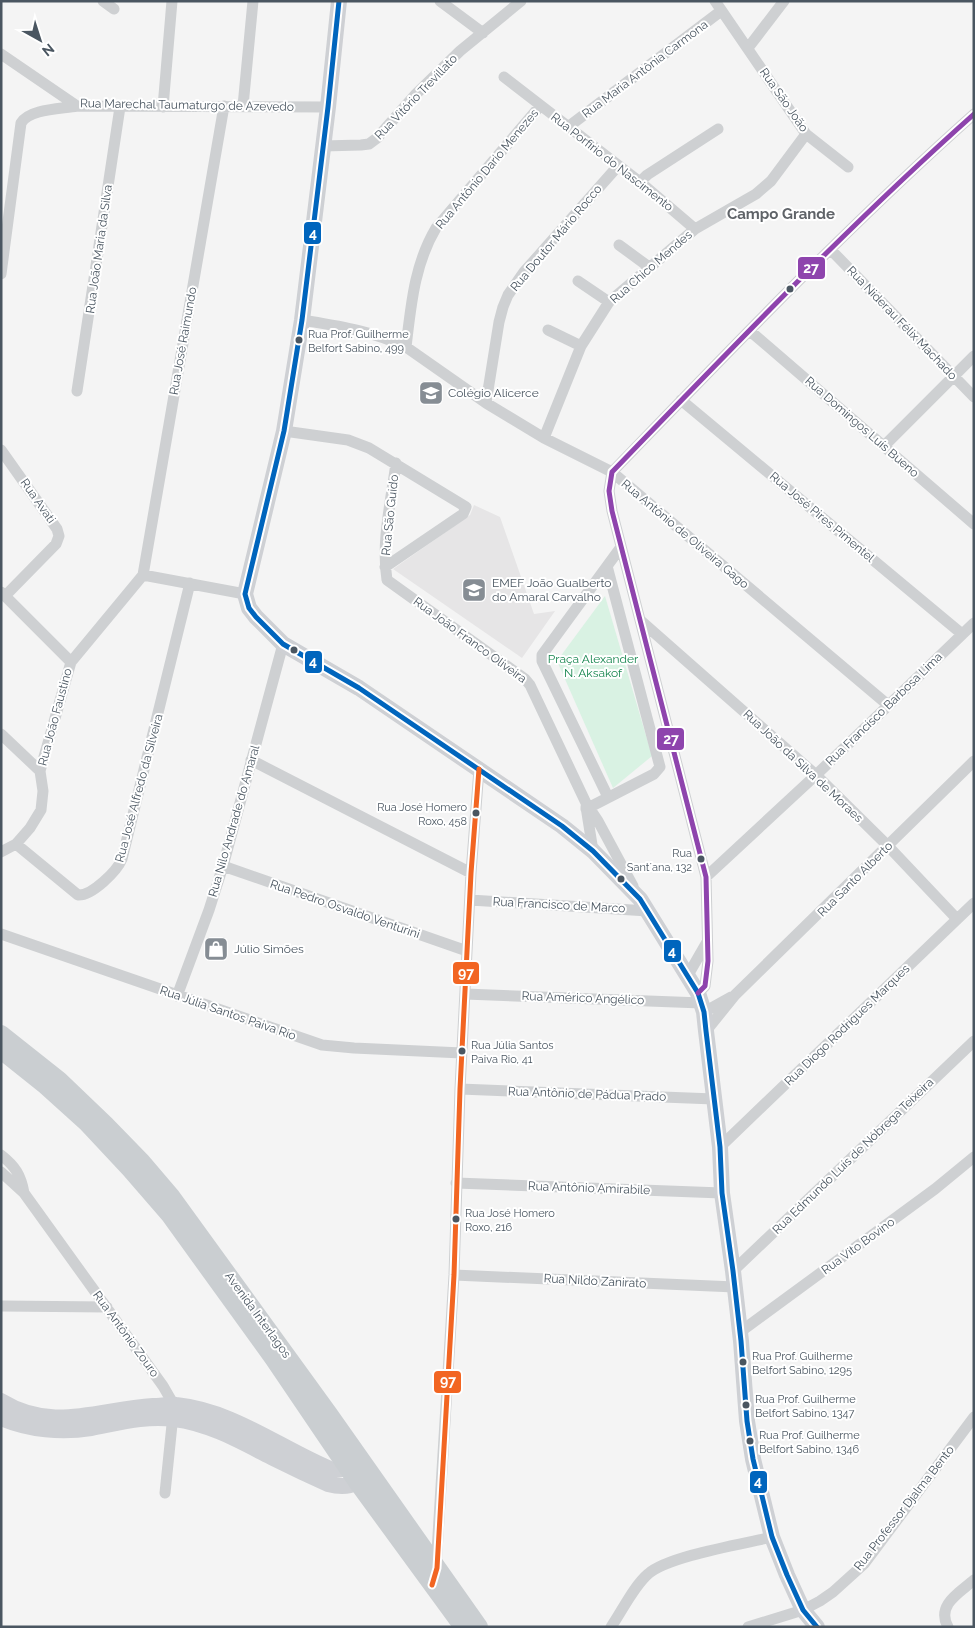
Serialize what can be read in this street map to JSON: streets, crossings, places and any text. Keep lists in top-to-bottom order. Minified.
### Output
{"streets":{"main road":["Avenida Interlagos"],"street":["Rua Maria Antônia Carmona","Rua Vitório Trevillato","Rua São João","Rua Marechal Taumaturgo de Azevedo","Rua Porfírio do Nascimento","Rua Antônio Dario Menezes","Rua Doutor Mário Rocco","Rua João Maria da Silva","Rua Chico Mendes","Rua Niderau Félix Machado","Rua José Raimundo","Rua Domingos Luís Bueno","Rua Avati","Rua São Guido","Rua José Pires Pimentel","Rua Antônio de Oliveira Gago","Rua João Franco Oliveira","Rua Francisco Barbosa Lima","Rua João Faustino","Rua João da Silva de Moraes","Rua José Alfredo da Silveira","Rua Nilo Andrade do Amaral","Rua Santo Alberto","Rua Francisco de Marco","Rua Pedro Osvaldo Venturini","Rua Américo Angélico","Rua Júlia Santos Paiva Rio","Rua Diogo Rodrigues Marques","Rua Antônio de Pádua Prado","Rua Edmundo Luís de Nóbrega Teixeira","Rua Antônio Amirabile","Rua Vito Bovino","Rua Nildo Zanirato","Rua Antônio Zouro","Rua Professor Djalma Bento"]},"crossings":[["Rua Maria Antônia Carmona","Rua São João"],["Rua Maria Antônia Carmona","Rua Porfírio do Nascimento"],["Rua São João","Rua Chico Mendes"],["Rua Marechal Taumaturgo de Azevedo","Rua João Maria da Silva"],["Rua Marechal Taumaturgo de Azevedo","Rua José Raimundo"],["Rua Porfírio do Nascimento","Rua Antônio Dario Menezes"],["Rua Porfírio do Nascimento","Rua Doutor Mário Rocco"],["Rua Porfírio do Nascimento","Rua Chico Mendes"],["Rua Antônio Dario Menezes","Rua Antônio de Oliveira Gago"],["Rua Doutor Mário Rocco","Rua Antônio de Oliveira Gago"],["Rua Chico Mendes","Rua Antônio de Oliveira Gago"],["Rua José Raimundo","Rua João Faustino"],["Rua São Guido","Rua João Franco Oliveira"],["Rua José Pires Pimentel","Rua Francisco Barbosa Lima"],["Rua Antônio de Oliveira Gago","Rua Francisco Barbosa Lima"],["Rua João Franco Oliveira","Rua Santo Alberto"],["Rua João Franco Oliveira","Rua Francisco de Marco"],["Rua João Franco Oliveira","Rua Américo Angélico"],["Rua Francisco Barbosa Lima","Rua João da Silva de Moraes"],["Rua João Faustino","Rua José Alfredo da Silveira"],["Rua João da Silva de Moraes","Rua Santo Alberto"],["Rua João da Silva de Moraes","Rua Diogo Rodrigues Marques"],["Rua Nilo Andrade do Amaral","Rua Pedro Osvaldo Venturini"],["Rua Nilo Andrade do Amaral","Rua Júlia Santos Paiva Rio"],["Rua Santo Alberto","Rua Américo Angélico"],["Rua Edmundo Luís de Nóbrega Teixeira","Rua Nildo Zanirato"]],"districts":["Campo Grande"],"parks":["Praça Alexander N. Aksakof"],"places":{"other":["Rua Prof. Guilherme Belfort Sabino, 499","Rua José Homero Roxo, 458","Rua Sant´ana, 132","Rua Júlia Santos Paiva Rio, 41","Rua José Homero Roxo, 216","Rua Prof. Guilherme Belfort Sabino, 1295","Rua Prof. Guilherme Belfort Sabino, 1347","Rua Prof. Guilherme Belfort Sabino, 1346"],"school or university":["Colégio Alicerce","EMEF João Gualberto do Amaral Carvalho"],"shop":["Júlio Simões"]},"lines":["transit line 4","transit line 27","transit line 97"],"north":"bottom right"}
